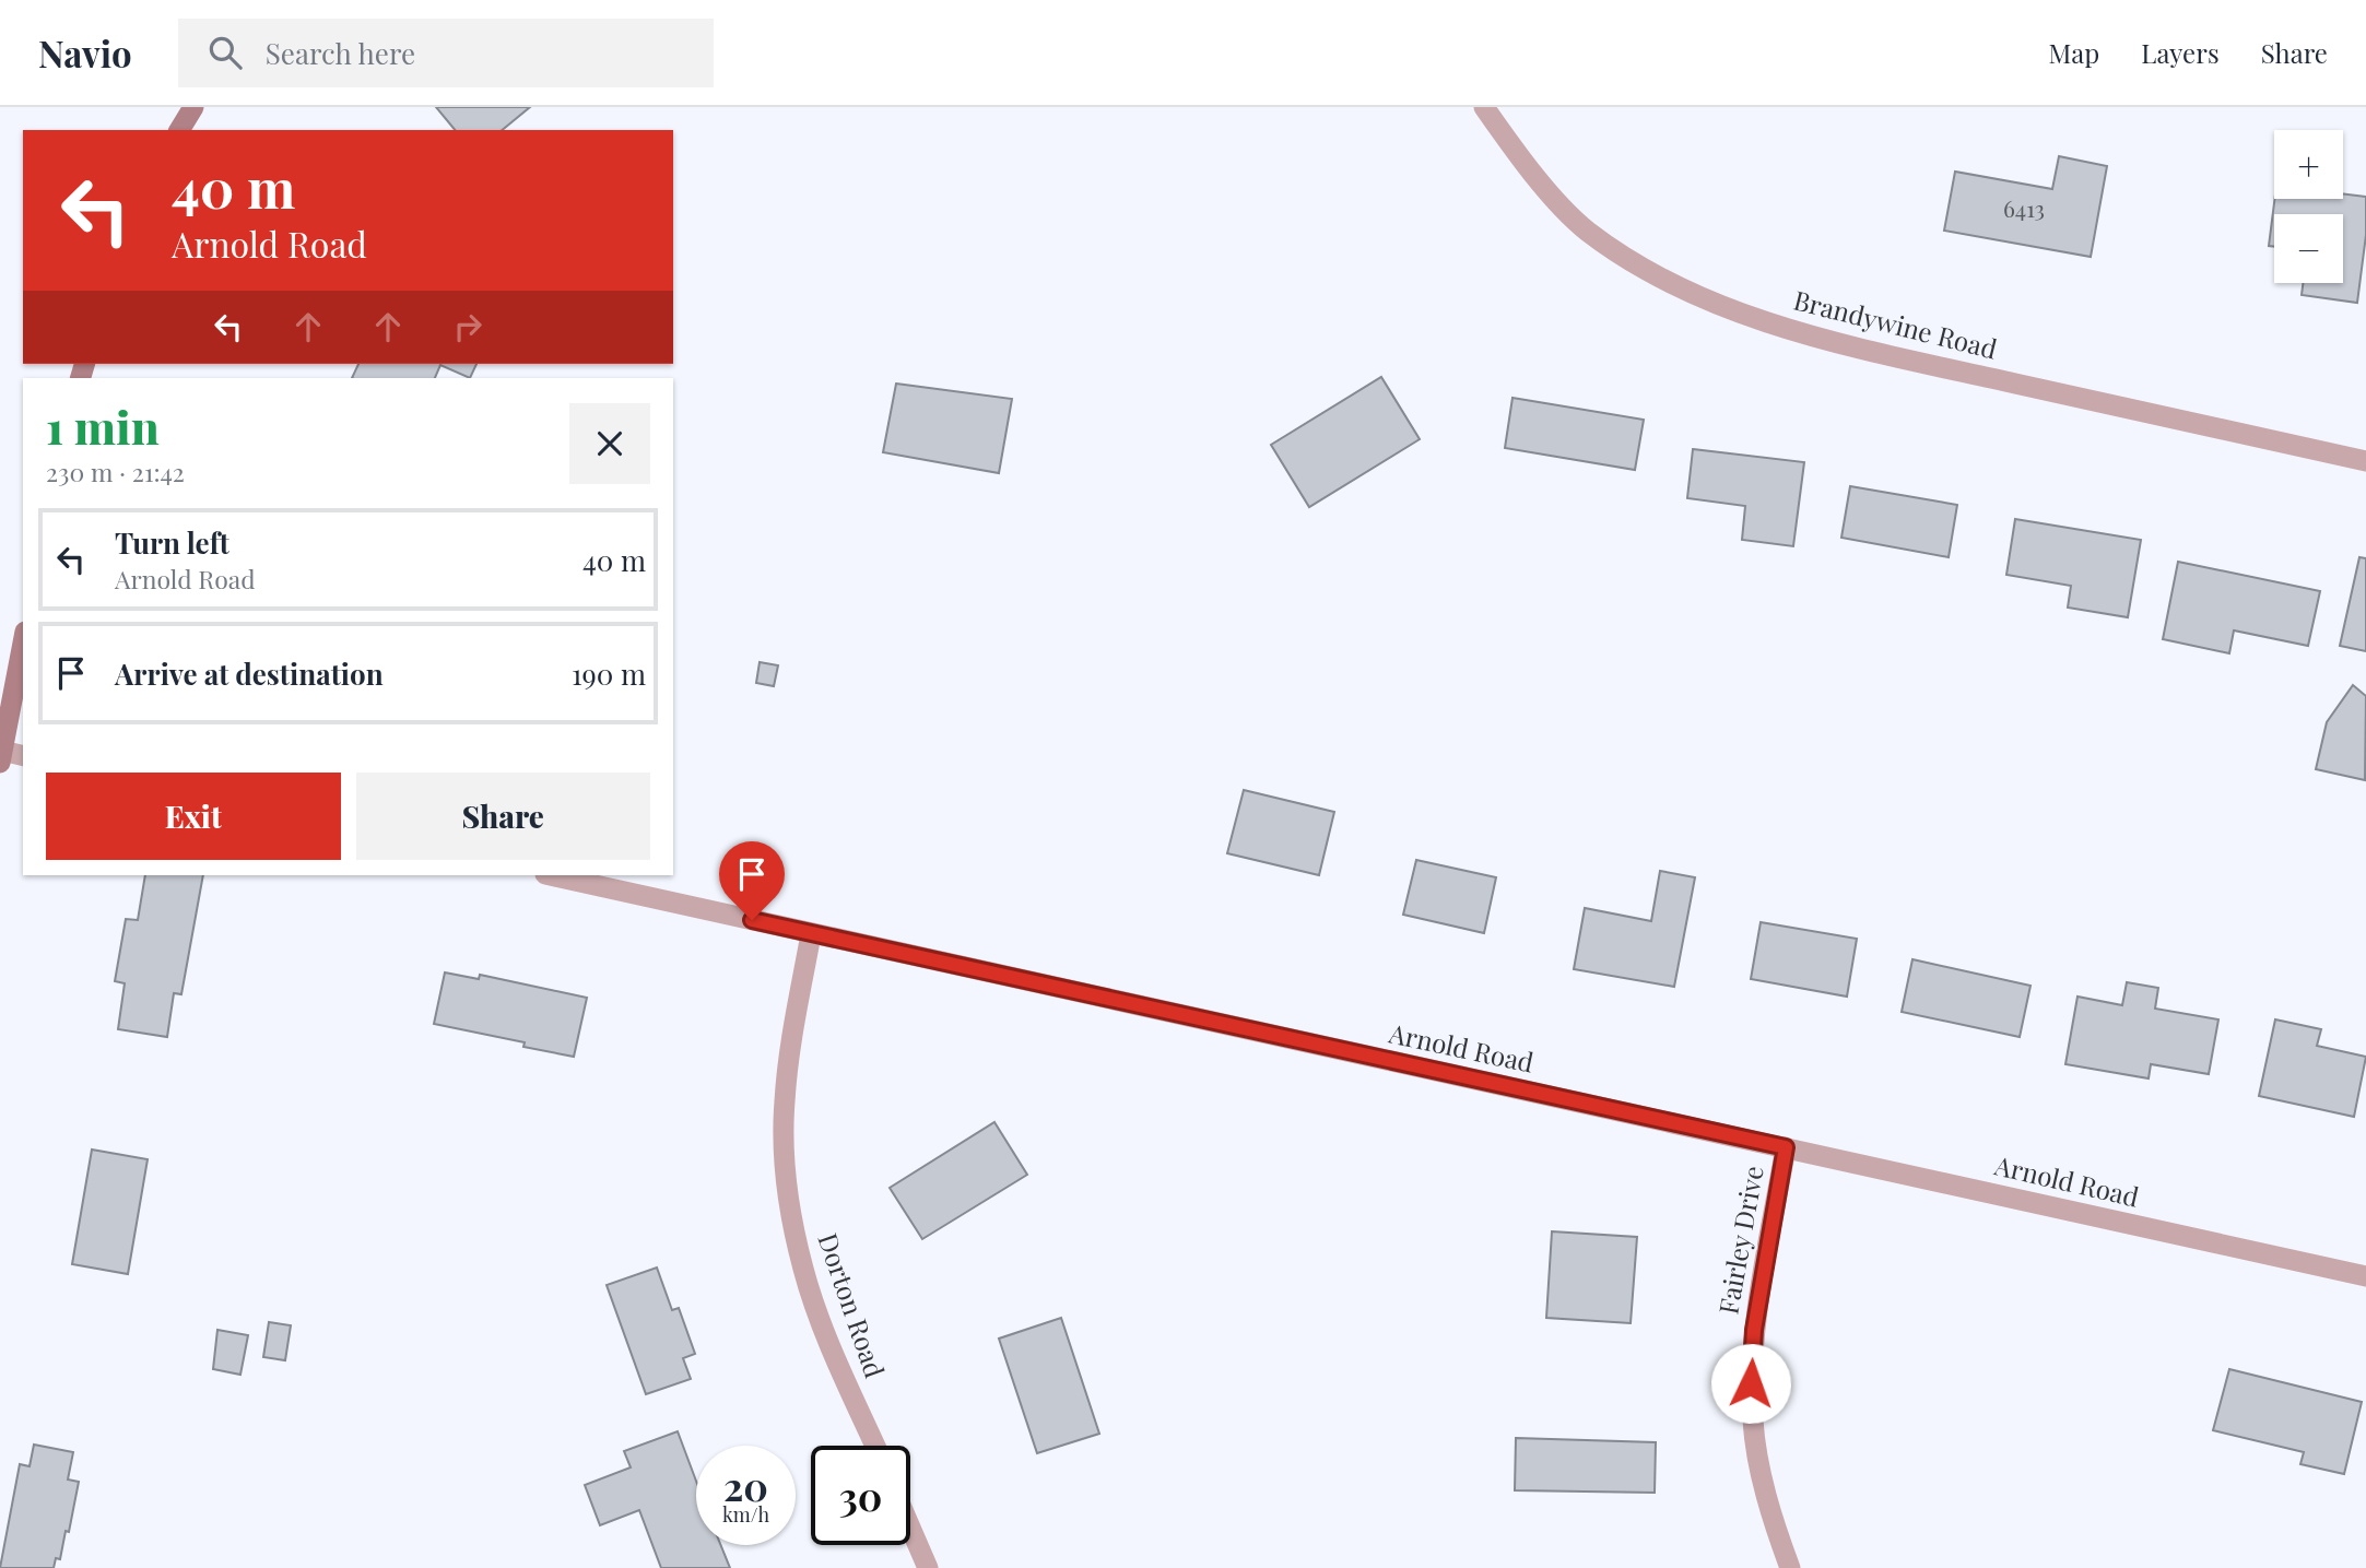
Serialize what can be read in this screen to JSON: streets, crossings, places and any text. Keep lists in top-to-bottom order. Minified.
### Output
{"streets":{"street":["Brandywine Road","Arnold Road","Fairley Drive","Dorton Road"]},"crossings":[["Arnold Road","Fairley Drive"],["Arnold Road","Dorton Road"]],"house_numbers":["6413"],"page":{"header":"Navio","search":"Search here","nav":["Map","Layers","Share"],"map_buttons":["+","−"],"turn":["40 m","Arnold Road"],"heading":["1 min","230 m · 21:42"],"list":[{"name":"Turn left","note":"Arnold Road","value":"40 m"},{"name":"Arrive at destination","value":"190 m"}],"buttons":["Exit","Share"],"speed":"20 km/h","limit":"30"}}
